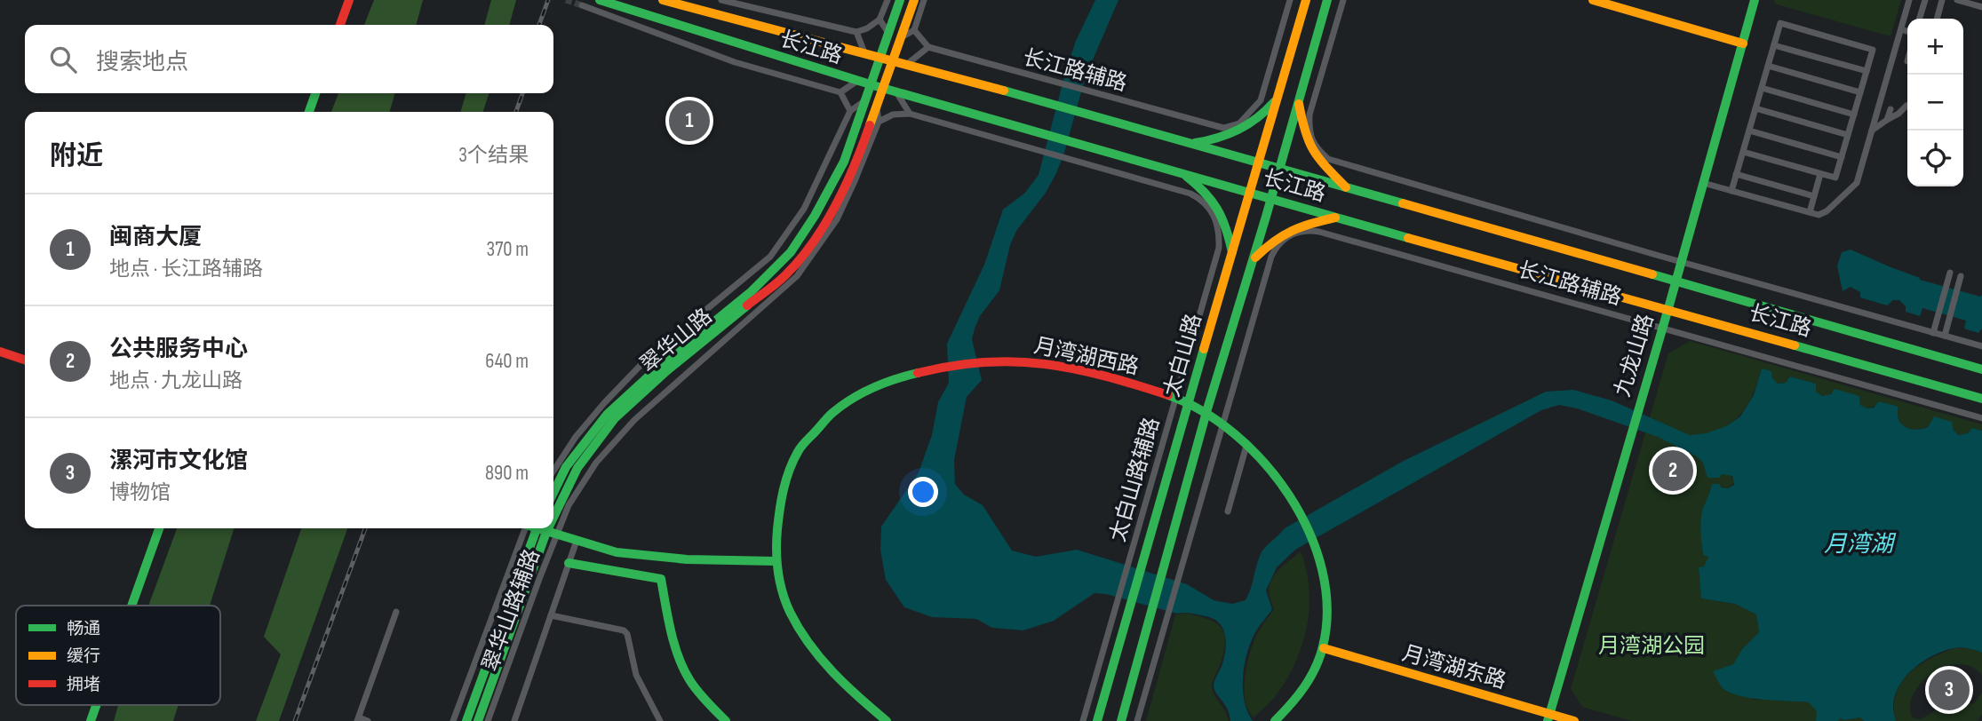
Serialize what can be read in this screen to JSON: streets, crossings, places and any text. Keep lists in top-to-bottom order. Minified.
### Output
{"streets":{"main road":["长江路","翠华山路","太白山路","九龙山路","月湾湖西路","月湾湖东路"],"street":["长江路辅路","太白山路辅路","翠华山路辅路"]},"crossings":[["长江路","翠华山路"],["长江路","太白山路"],["长江路","九龙山路"],["长江路辅路","九龙山路"],["翠华山路","翠华山路辅路"],["太白山路","月湾湖西路"],["九龙山路","月湾湖东路"],["月湾湖西路","太白山路辅路"]],"water":["月湾湖"],"parks":["月湾湖公园"],"legend":["畅通","缓行","拥堵"],"page":{"map_buttons":["+","−"],"search":"搜索地点","pins":["1","2","3"],"heading":["附近","3个结果"],"list":[{"mark":"1","name":"闽商大厦","note":"地点 · 长江路辅路","value":"370 m"},{"mark":"2","name":"公共服务中心","note":"地点 · 九龙山路","value":"640 m"},{"mark":"3","name":"漯河市文化馆","note":"博物馆","value":"890 m"}]}}
